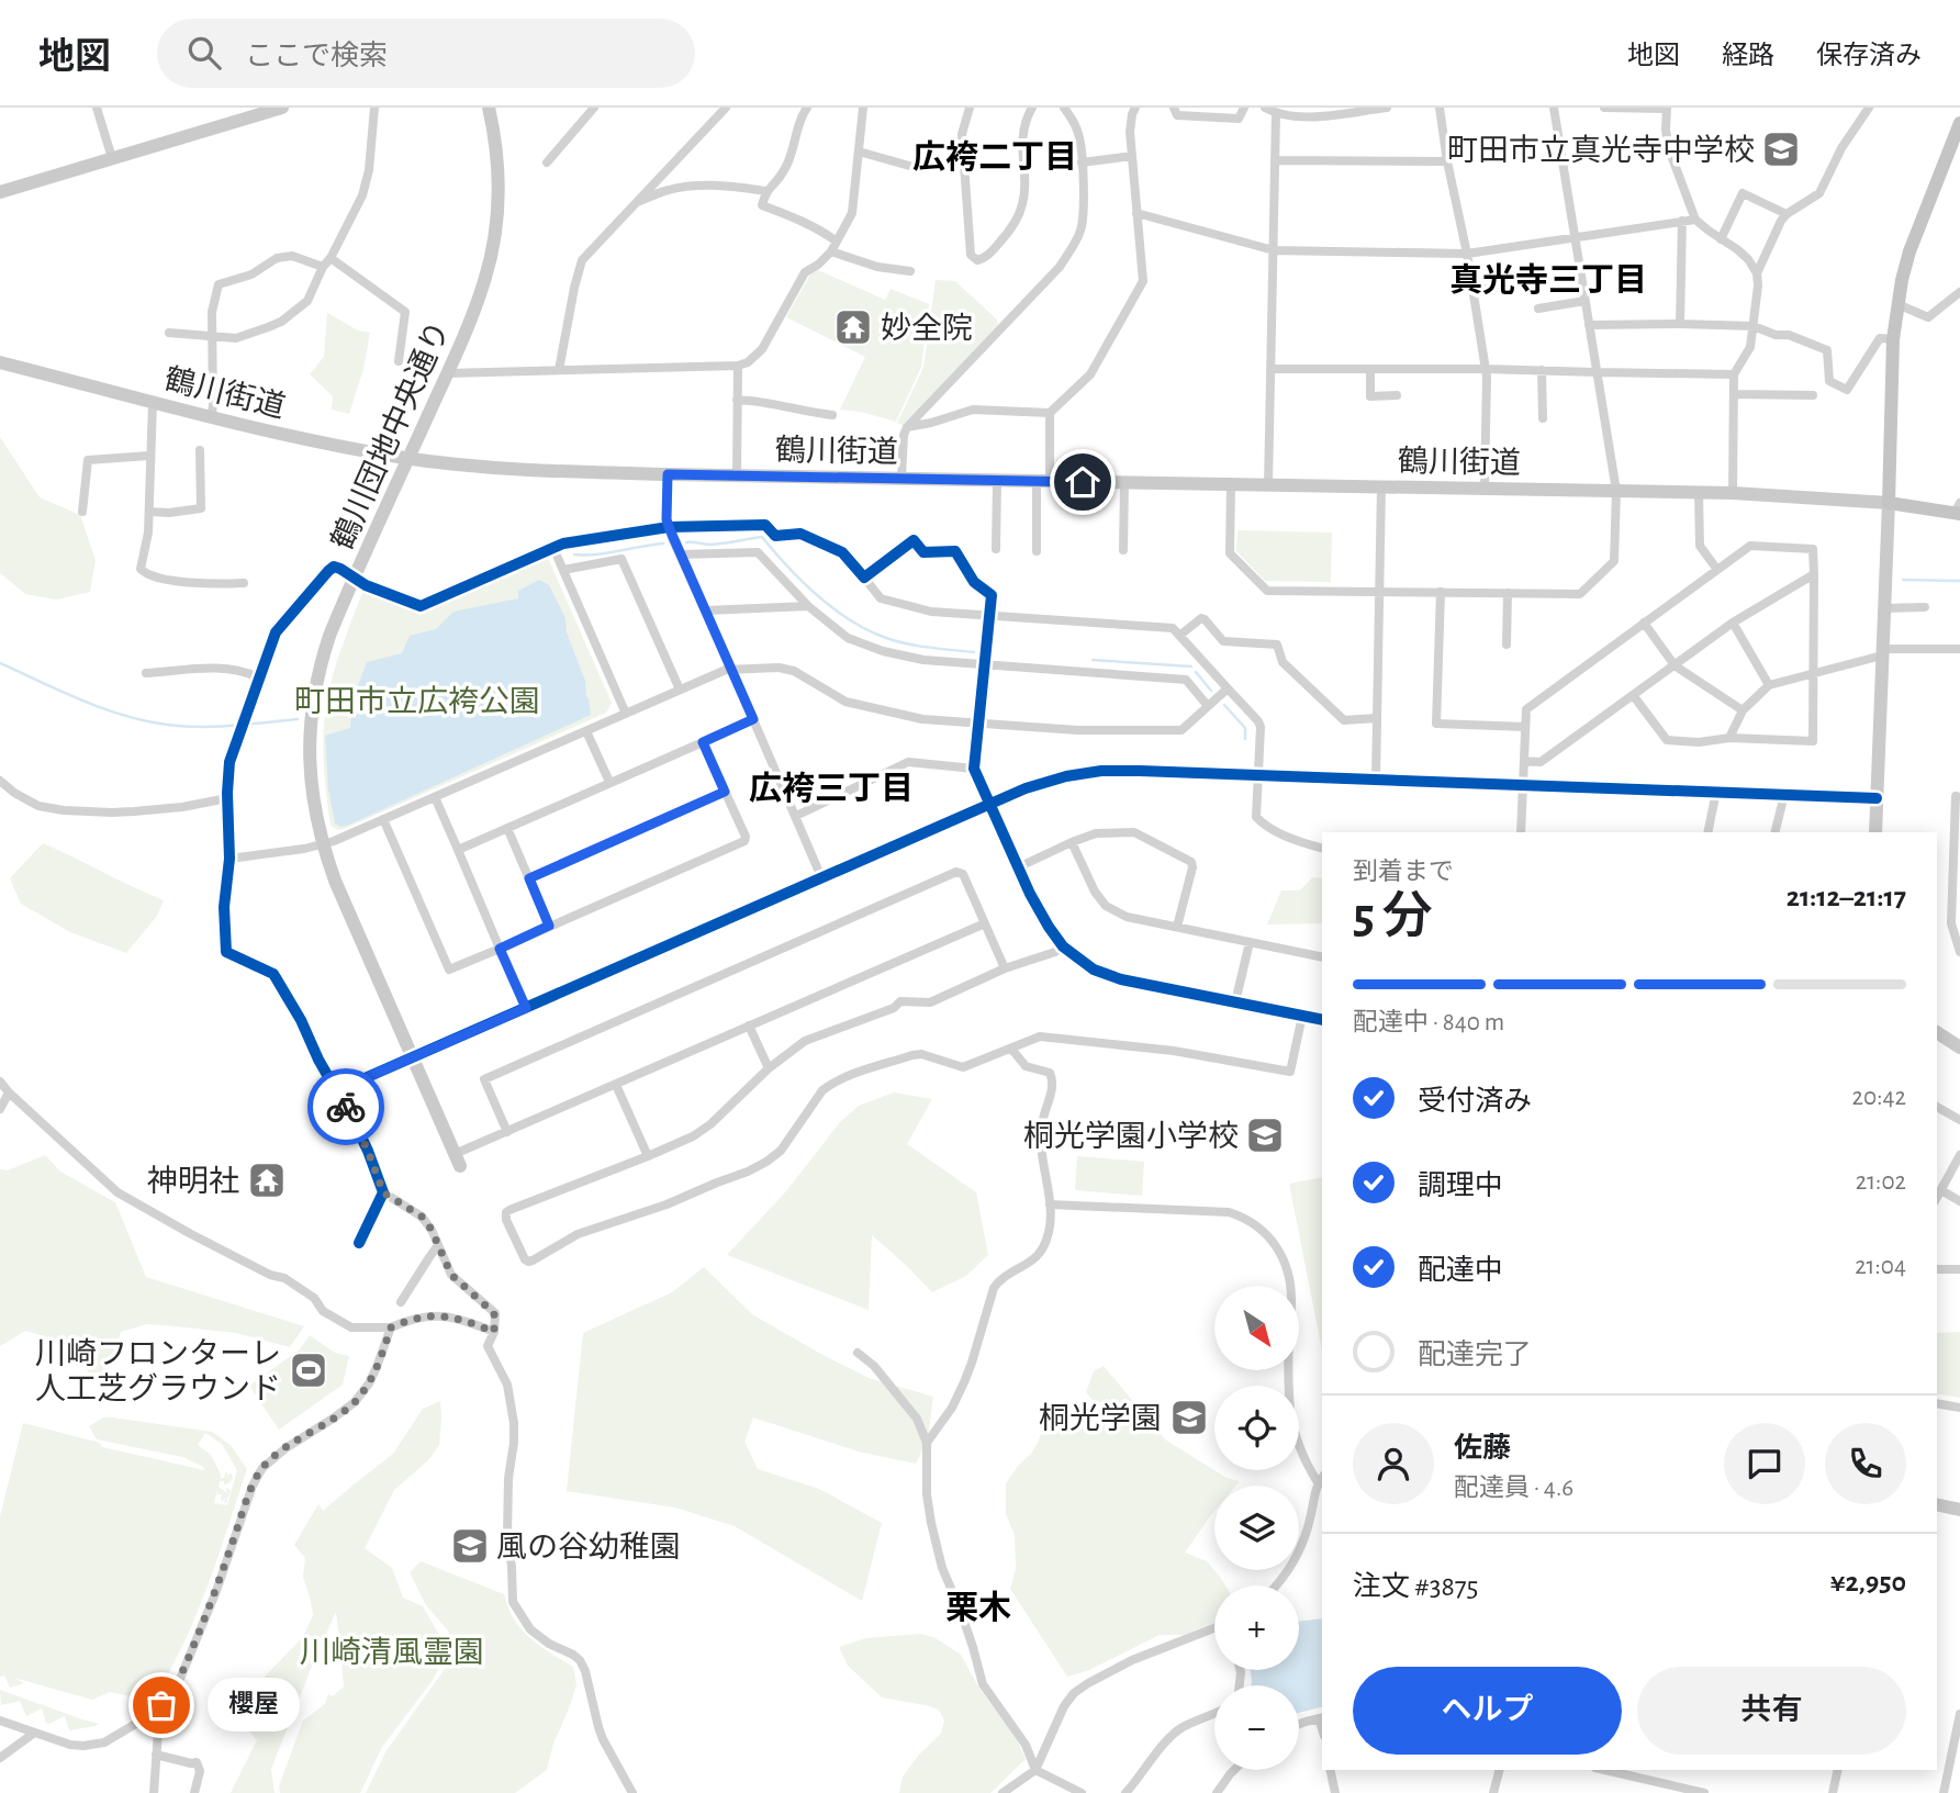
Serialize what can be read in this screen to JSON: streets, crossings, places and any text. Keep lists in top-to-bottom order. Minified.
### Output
{"streets":{"main road":["鶴川街道"],"street":["鶴川団地中央通り"]},"crossings":[["鶴川街道","鶴川団地中央通り"]],"districts":["広袴二丁目","真光寺三丁目","広袴三丁目","栗木"],"parks":["町田市立広袴公園","川崎清風霊園"],"places":{"school or university":["町田市立真光寺中学校","桐光学園小学校","桐光学園","風の谷幼稚園"],"temple":["妙全院","神明社"],"sports":["川崎フロンターレ 人工芝グラウンド"],"other":["櫻屋"]},"north":"bottom right","page":{"header":"地図","search":"ここで検索","nav":["地図","経路","保存済み"],"heading":["5 分","到着まで","21:12–21:17"],"panel":["佐藤","配達員 · 4.6","注文 #3875","¥2,950"],"bar":"配達中 · 840 m","list":[["受付済み","20:42"],["調理中","21:02"],["配達中","21:04"],"配達完了"],"map_buttons":["+","−"],"buttons":["ヘルプ","共有"],"bubble":"櫻屋"}}
